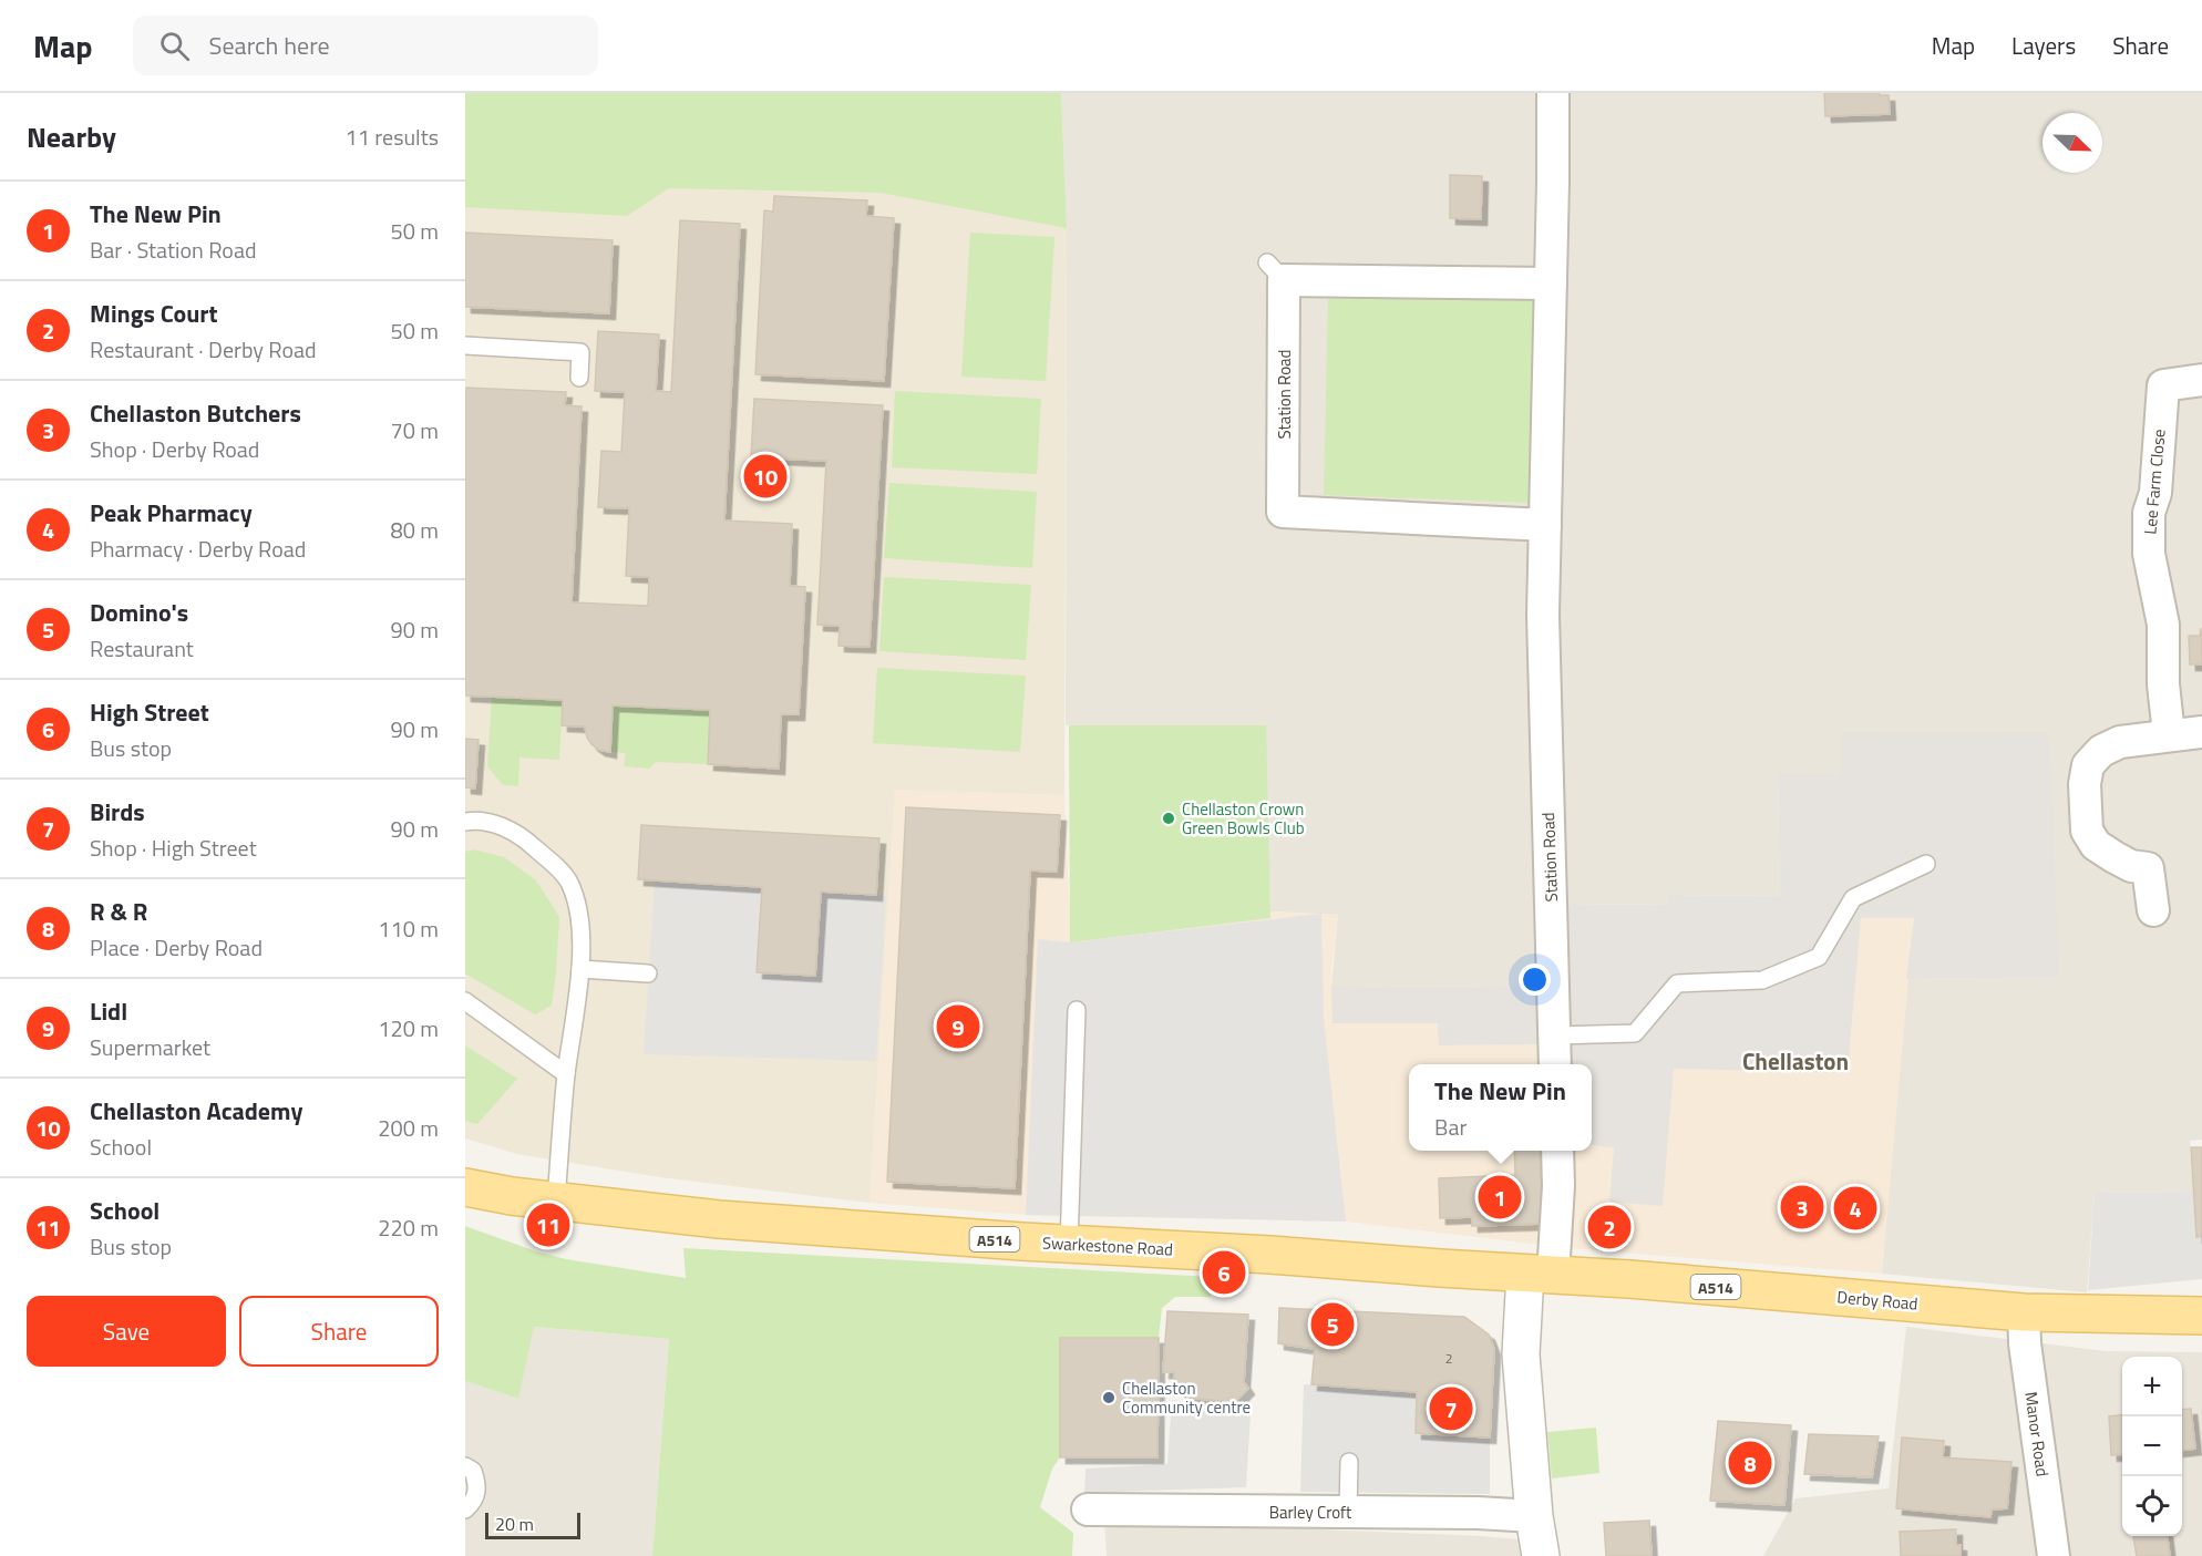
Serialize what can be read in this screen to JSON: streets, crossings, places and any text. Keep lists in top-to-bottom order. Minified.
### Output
{"streets":{"main road":["A514","Swarkestone Road","Derby Road"],"street":["Station Road","Lee Farm Close","Manor Road","Barley Croft"]},"crossings":[["Swarkestone Road","Derby Road"],["Derby Road","Manor Road"]],"districts":["Chellaston"],"places":["Chellaston Crown Green Bowls Club","Chellaston Community centre"],"house_numbers":["2"],"scale_bar":"20 m","north":"bottom right","page":{"header":"Map","search":"Search here","nav":["Map","Layers","Share"],"heading":["Nearby","11 results"],"list":[{"mark":"1","name":"The New Pin","note":"Bar · Station Road","value":"50 m"},{"mark":"2","name":"Mings Court","note":"Restaurant · Derby Road","value":"50 m"},{"mark":"3","name":"Chellaston Butchers","note":"Shop · Derby Road","value":"70 m"},{"mark":"4","name":"Peak Pharmacy","note":"Pharmacy · Derby Road","value":"80 m"},{"mark":"5","name":"Domino's","note":"Restaurant","value":"90 m"},{"mark":"6","name":"High Street","note":"Bus stop","value":"90 m"},{"mark":"7","name":"Birds","note":"Shop · High Street","value":"90 m"},{"mark":"8","name":"R & R","note":"Place · Derby Road","value":"110 m"},{"mark":"9","name":"Lidl","note":"Supermarket","value":"120 m"},{"mark":"10","name":"Chellaston Academy","note":"School","value":"200 m"},{"mark":"11","name":"School","note":"Bus stop","value":"220 m"}],"pins":["10","9","1","3","4","11","2","6","5","7","8"],"popup":["The New Pin","Bar"],"buttons":["Save","Share"],"map_buttons":["+","−"],"scale":"20 m"}}
